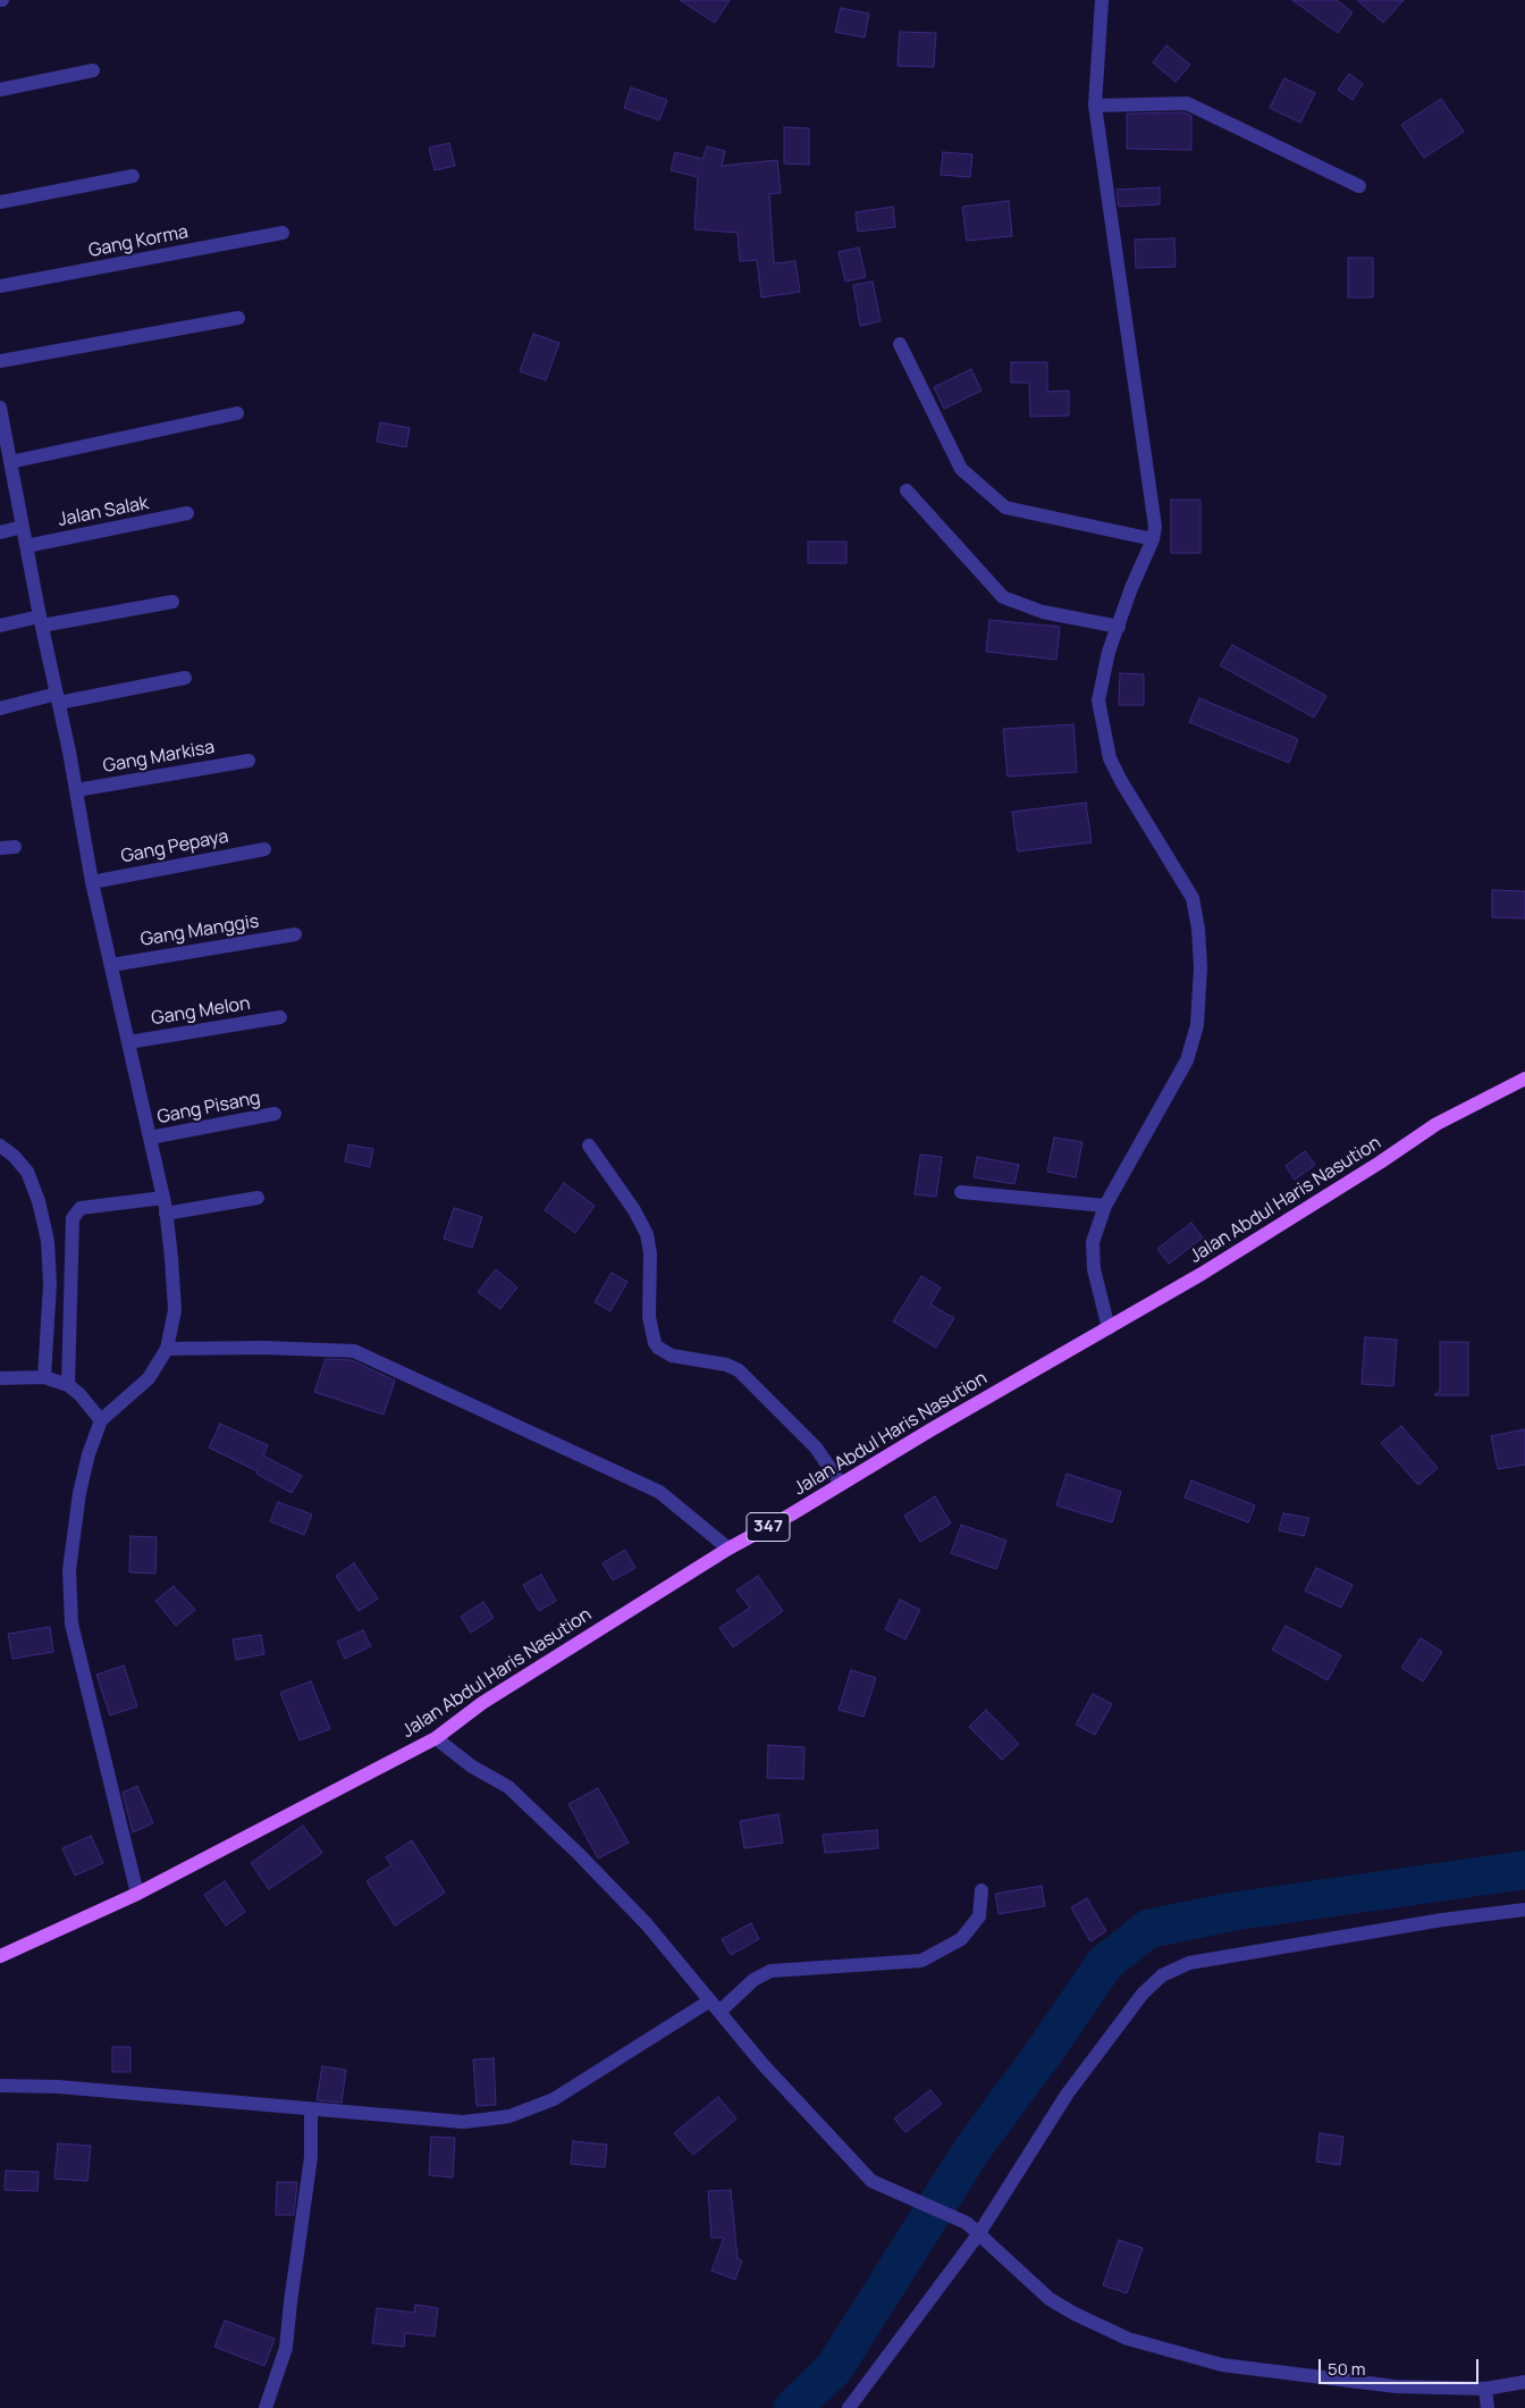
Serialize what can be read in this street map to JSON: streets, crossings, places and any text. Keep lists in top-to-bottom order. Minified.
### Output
{"streets":{"main road":["Jalan Abdul Haris Nasution","347"],"street":["Gang Korma","Jalan Salak","Gang Markisa","Gang Pepaya","Gang Manggis","Gang Melon","Gang Pisang"]},"scale_bar":"50 m"}
